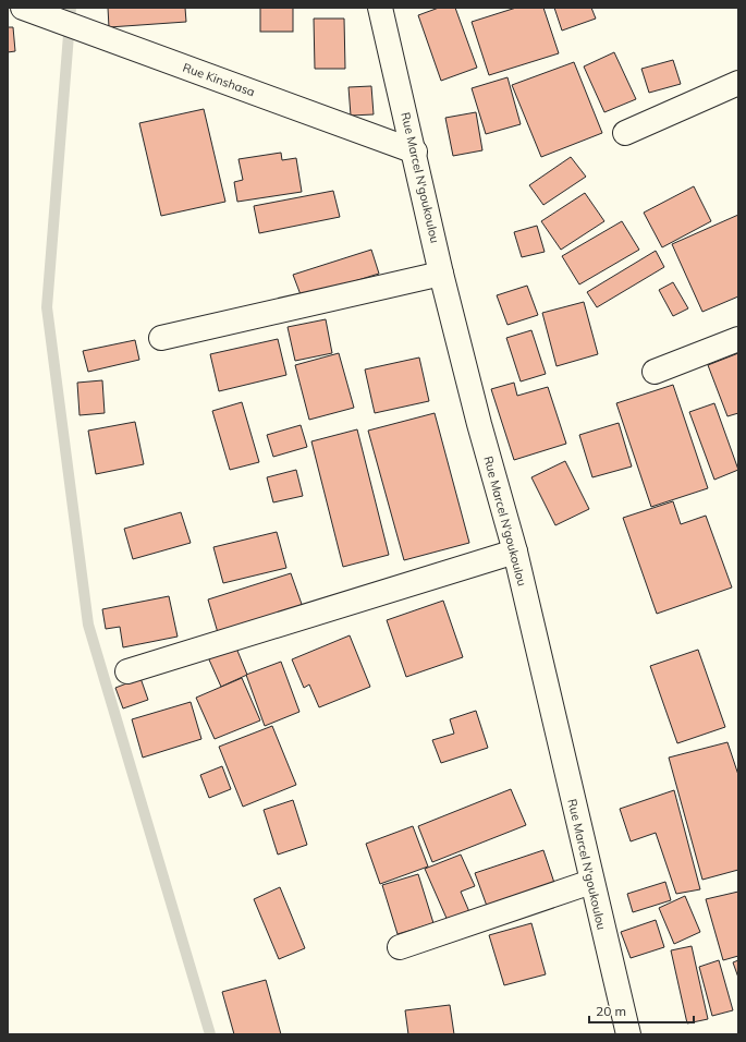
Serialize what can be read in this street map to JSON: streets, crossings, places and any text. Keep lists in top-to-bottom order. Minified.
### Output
{"streets":{"street":["Rue Kinshasa","Rue Marcel N'goukoulou"]},"crossings":[["Rue Kinshasa","Rue Marcel N'goukoulou"]],"scale_bar":"20 m"}
